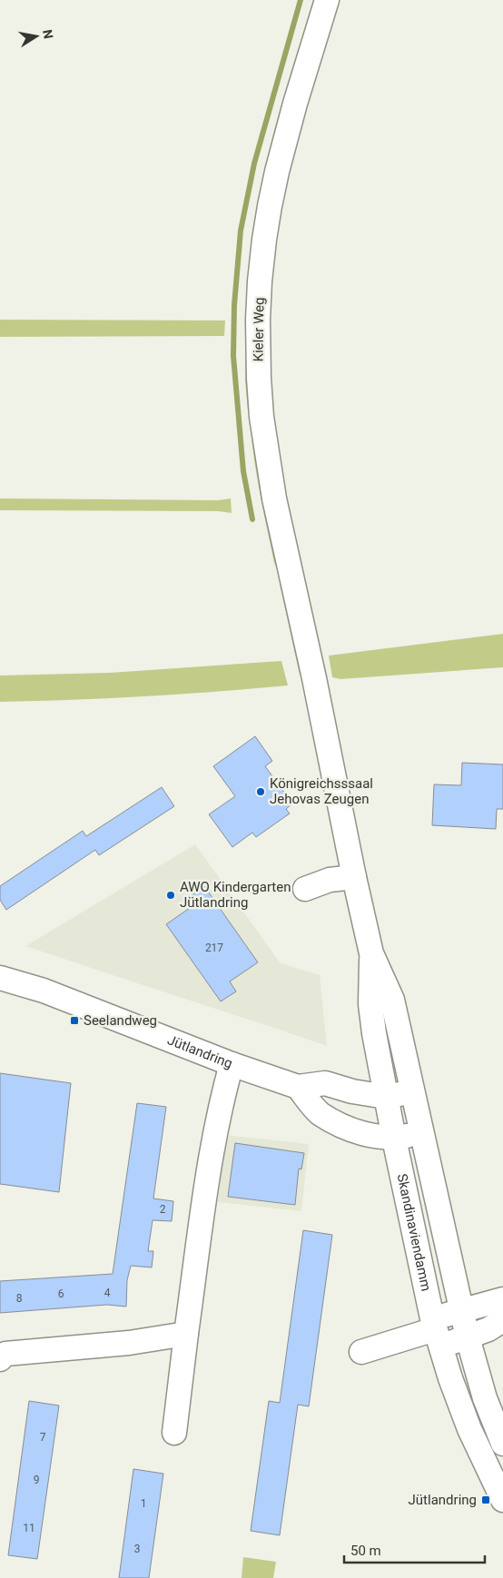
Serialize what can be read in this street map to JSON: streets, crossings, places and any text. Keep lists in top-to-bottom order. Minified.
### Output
{"streets":{"street":["Kieler Weg","Jütlandring","Skandinaviendamm"]},"crossings":[["Kieler Weg","Skandinaviendamm"],["Jütlandring","Skandinaviendamm"]],"places":{"other":["Königreichsssaal Jehovas Zeugen","AWO Kindergarten Jütlandring"],"transit":["Seelandweg","Jütlandring"]},"house_numbers":["217","2","4","6","8","7","9","1","11","3"],"scale_bar":"50 m","north":"right"}
